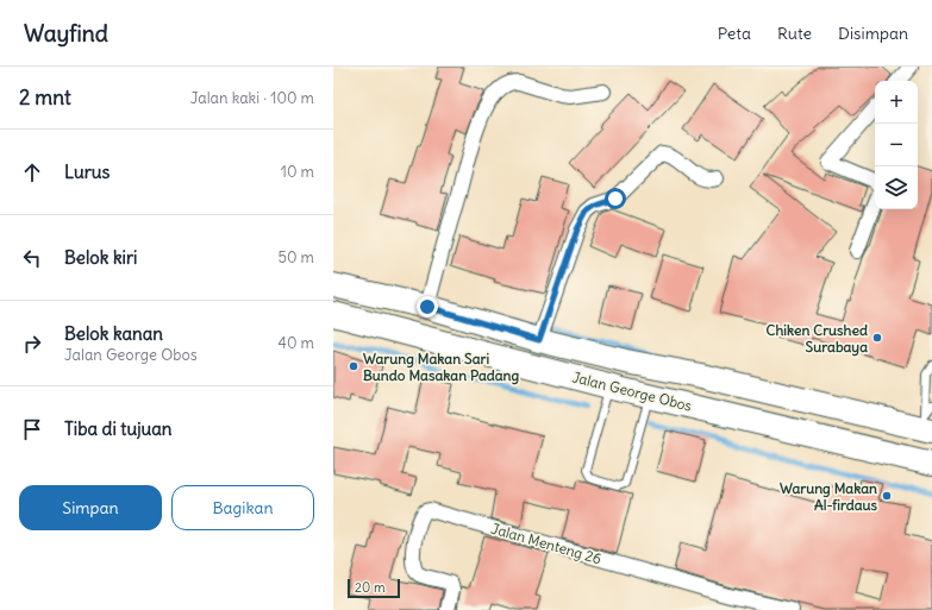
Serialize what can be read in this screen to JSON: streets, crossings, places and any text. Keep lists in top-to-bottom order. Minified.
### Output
{"streets":{"main road":["Jalan George Obos"],"street":["Jalan Menteng 26"]},"places":["Chiken Crushed Surabaya","Warung Makan Sari Bundo Masakan Padang","Warung Makan Al-firdaus"],"scale_bar":"20 m","page":{"header":"Wayfind","nav":["Peta","Rute","Disimpan"],"heading":["2 mnt","Jalan kaki · 100 m"],"map_buttons":["+","−"],"list":[["Lurus","10 m"],["Belok kiri","50 m"],["Belok kanan","Jalan George Obos","40 m"],"Tiba di tujuan"],"buttons":["Simpan","Bagikan"],"scale":"20 m"}}
